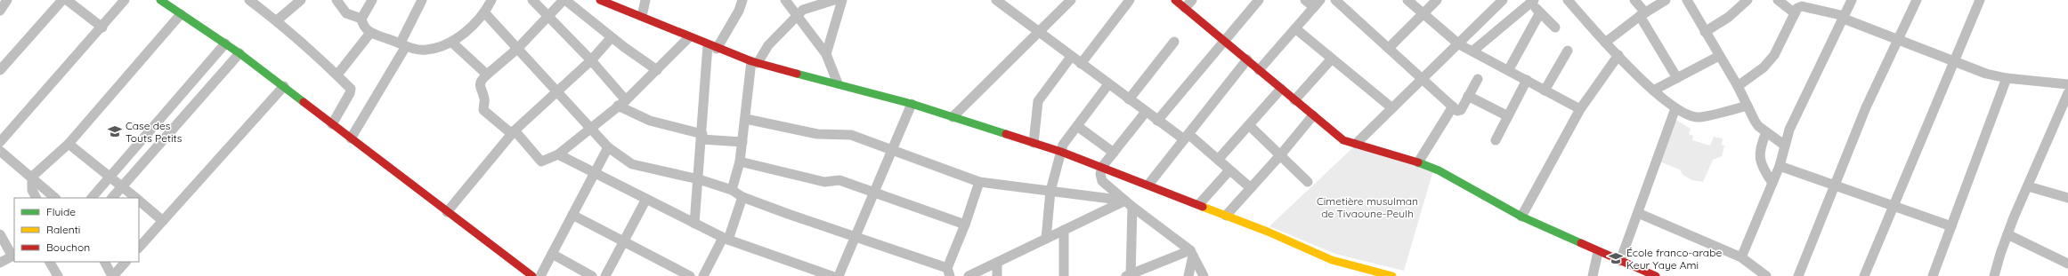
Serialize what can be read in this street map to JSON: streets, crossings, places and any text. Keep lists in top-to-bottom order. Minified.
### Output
{"parks":["Cimetière musulman de Tivaoune-Peulh"],"places":{"school or university":["Case des Touts Petits","École franco-arabe Keur Yaye Ami"]},"legend":["Fluide","Ralenti","Bouchon"]}
